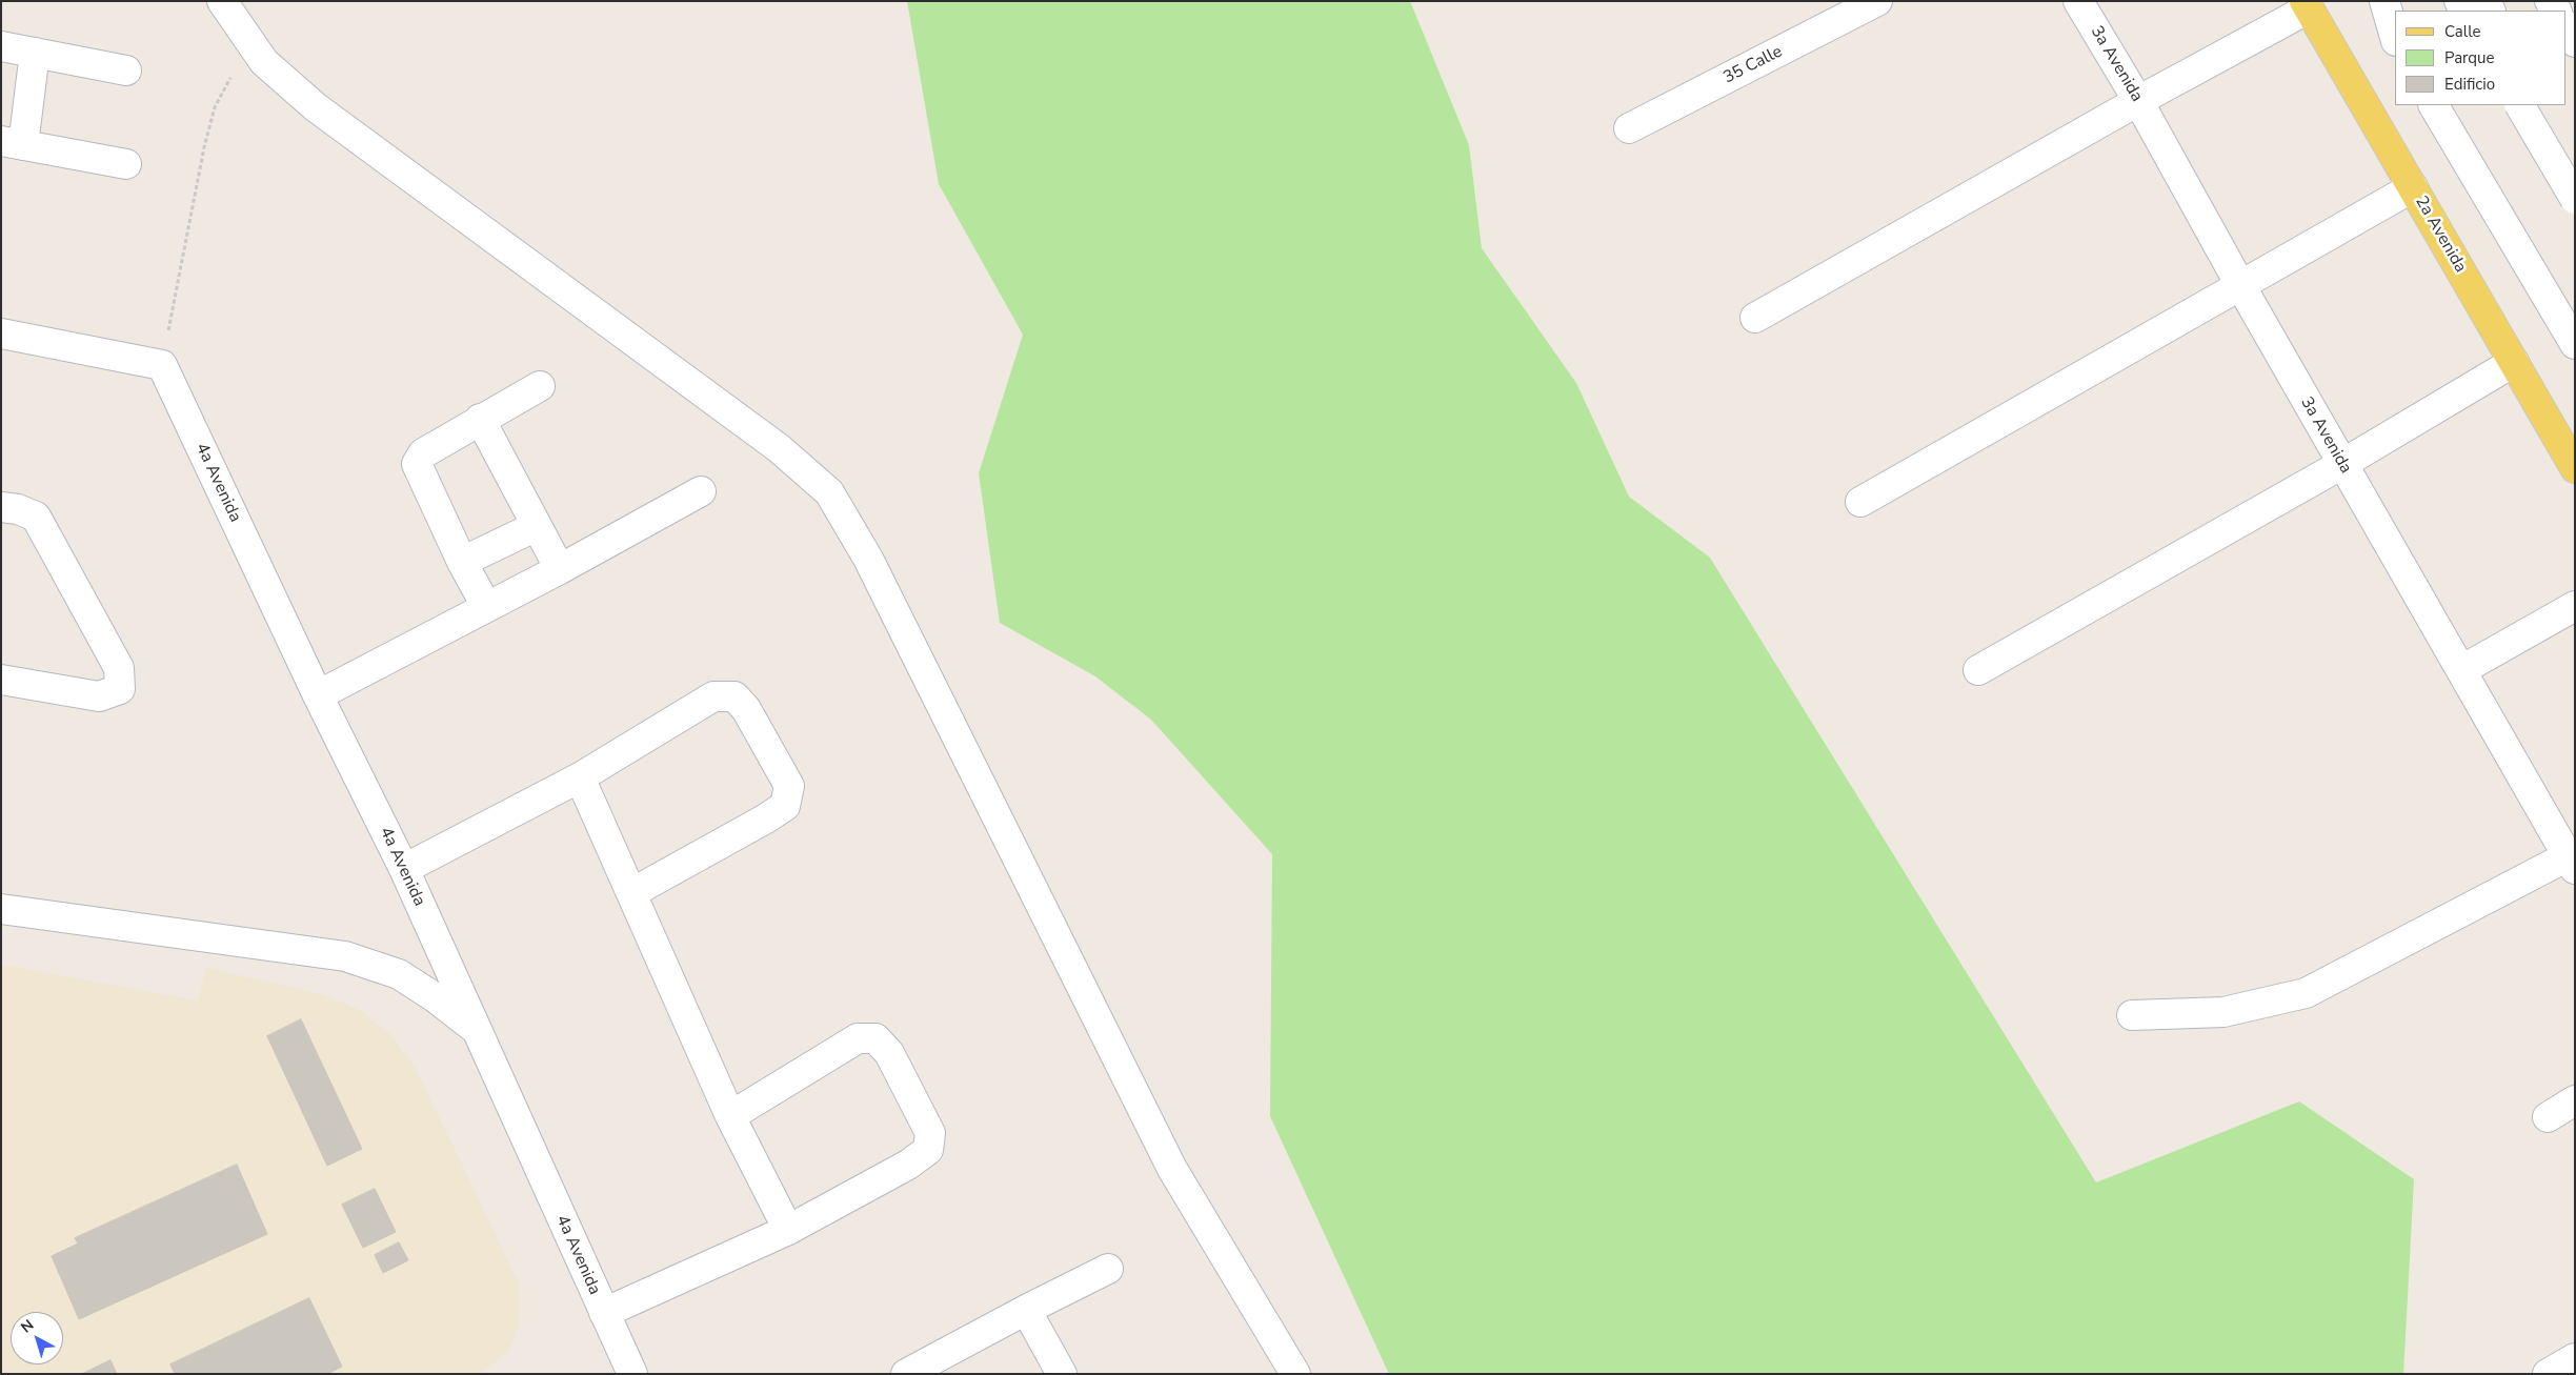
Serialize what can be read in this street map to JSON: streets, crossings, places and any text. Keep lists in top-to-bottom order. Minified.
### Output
{"streets":{"main road":["2a Avenida"],"street":["3a Avenida","35 Calle","4a Avenida"]},"legend":["Calle","Parque","Edificio"],"north":"top left"}
